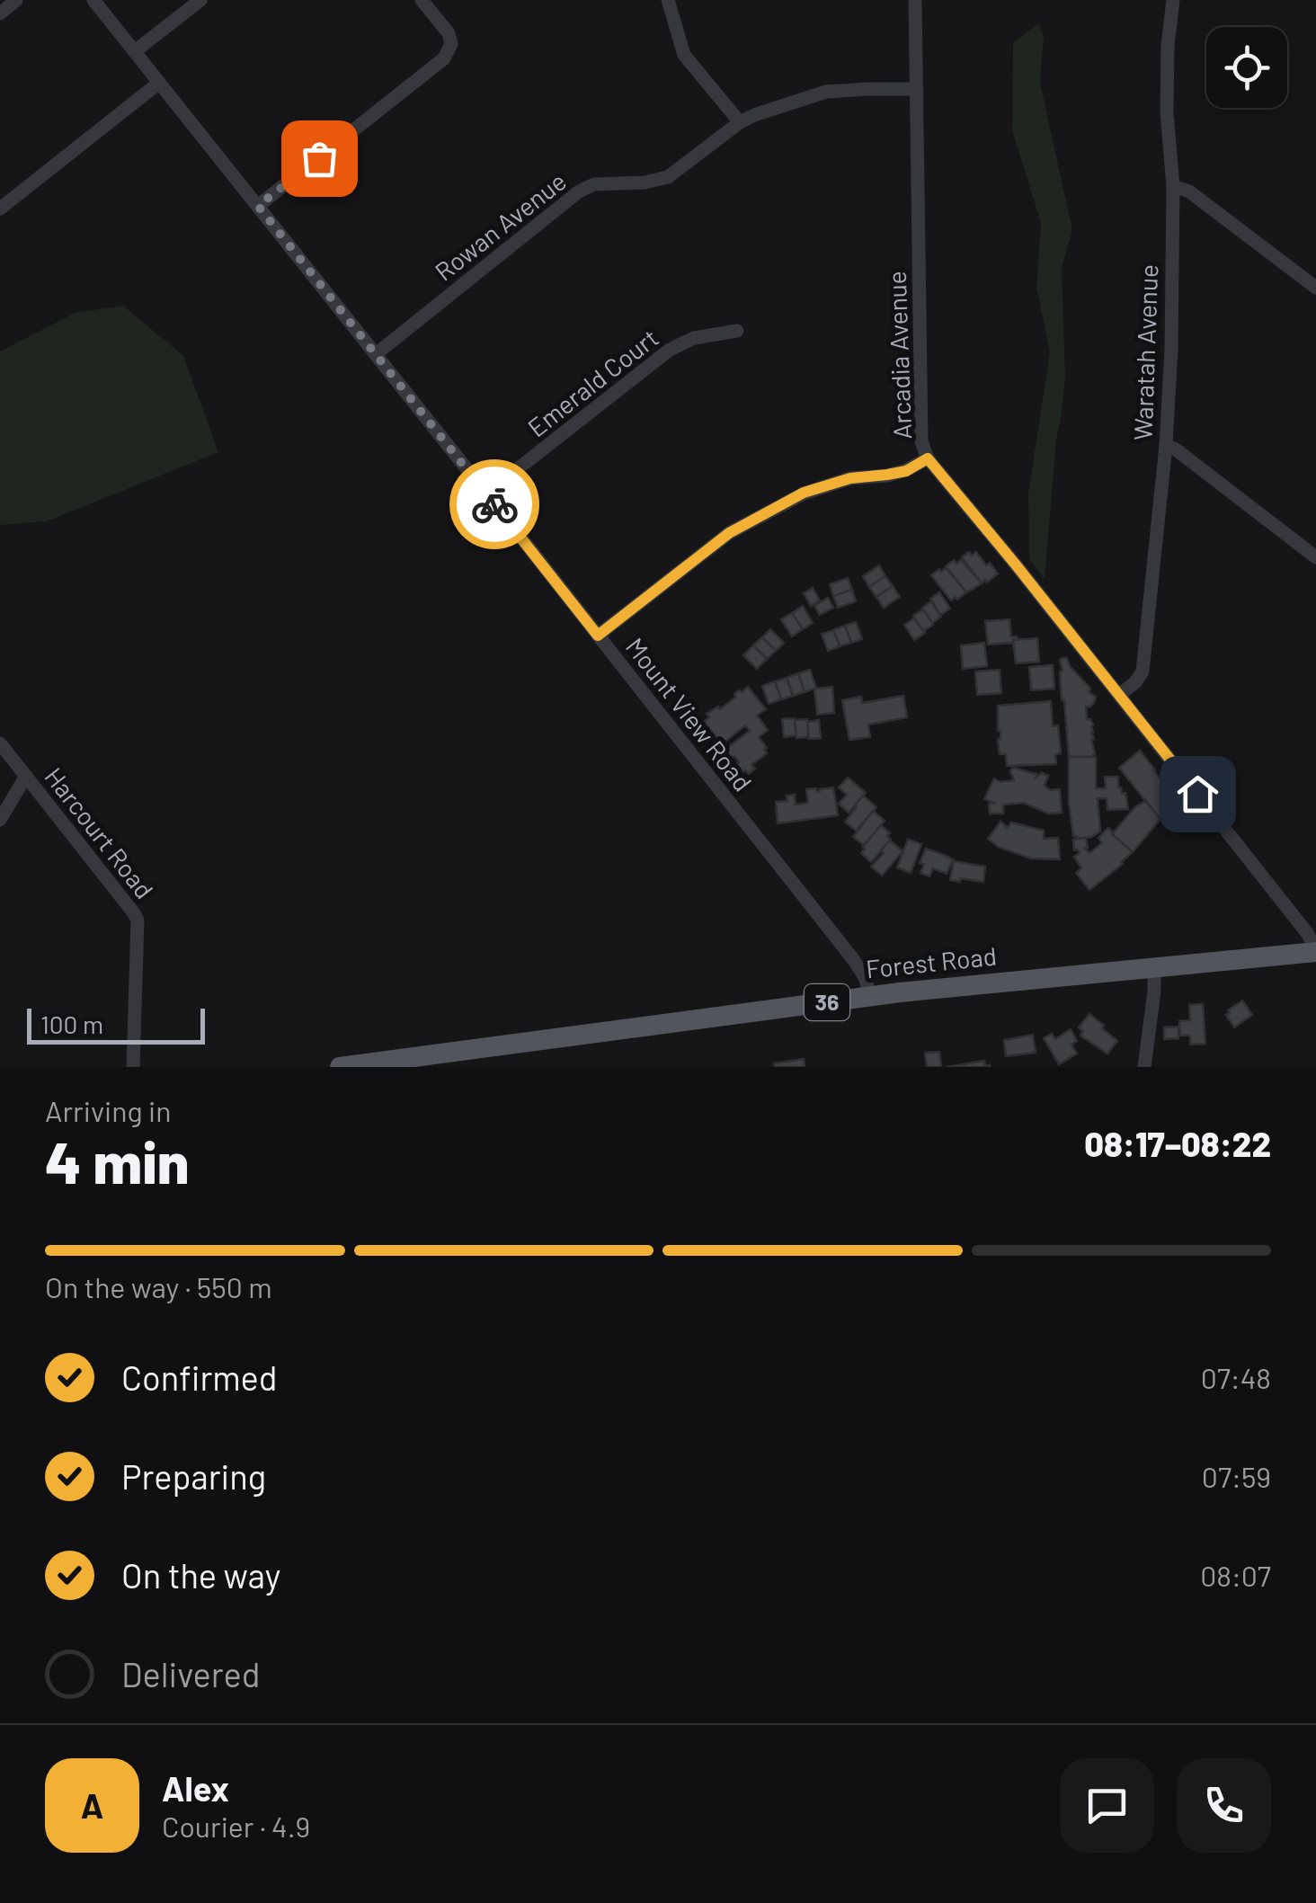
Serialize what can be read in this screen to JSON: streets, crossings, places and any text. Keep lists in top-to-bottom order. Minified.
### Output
{"streets":{"main road":["Forest Road","36"],"street":["Rowan Avenue","Waratah Avenue","Arcadia Avenue","Emerald Court","Mount View Road","Harcourt Road"]},"crossings":[["Rowan Avenue","Arcadia Avenue"],["Rowan Avenue","Mount View Road"],["Waratah Avenue","Arcadia Avenue"],["Arcadia Avenue","Forest Road"],["Emerald Court","Mount View Road"],["Mount View Road","Forest Road"]],"scale_bar":"100 m","page":{"scale":"100 m","heading":["4 min","Arriving in","08:17–08:22"],"panel":["Alex","Courier · 4.9"],"bar":"On the way · 550 m","list":[["Confirmed","07:48"],["Preparing","07:59"],["On the way","08:07"],"Delivered"],"round":"A"}}
